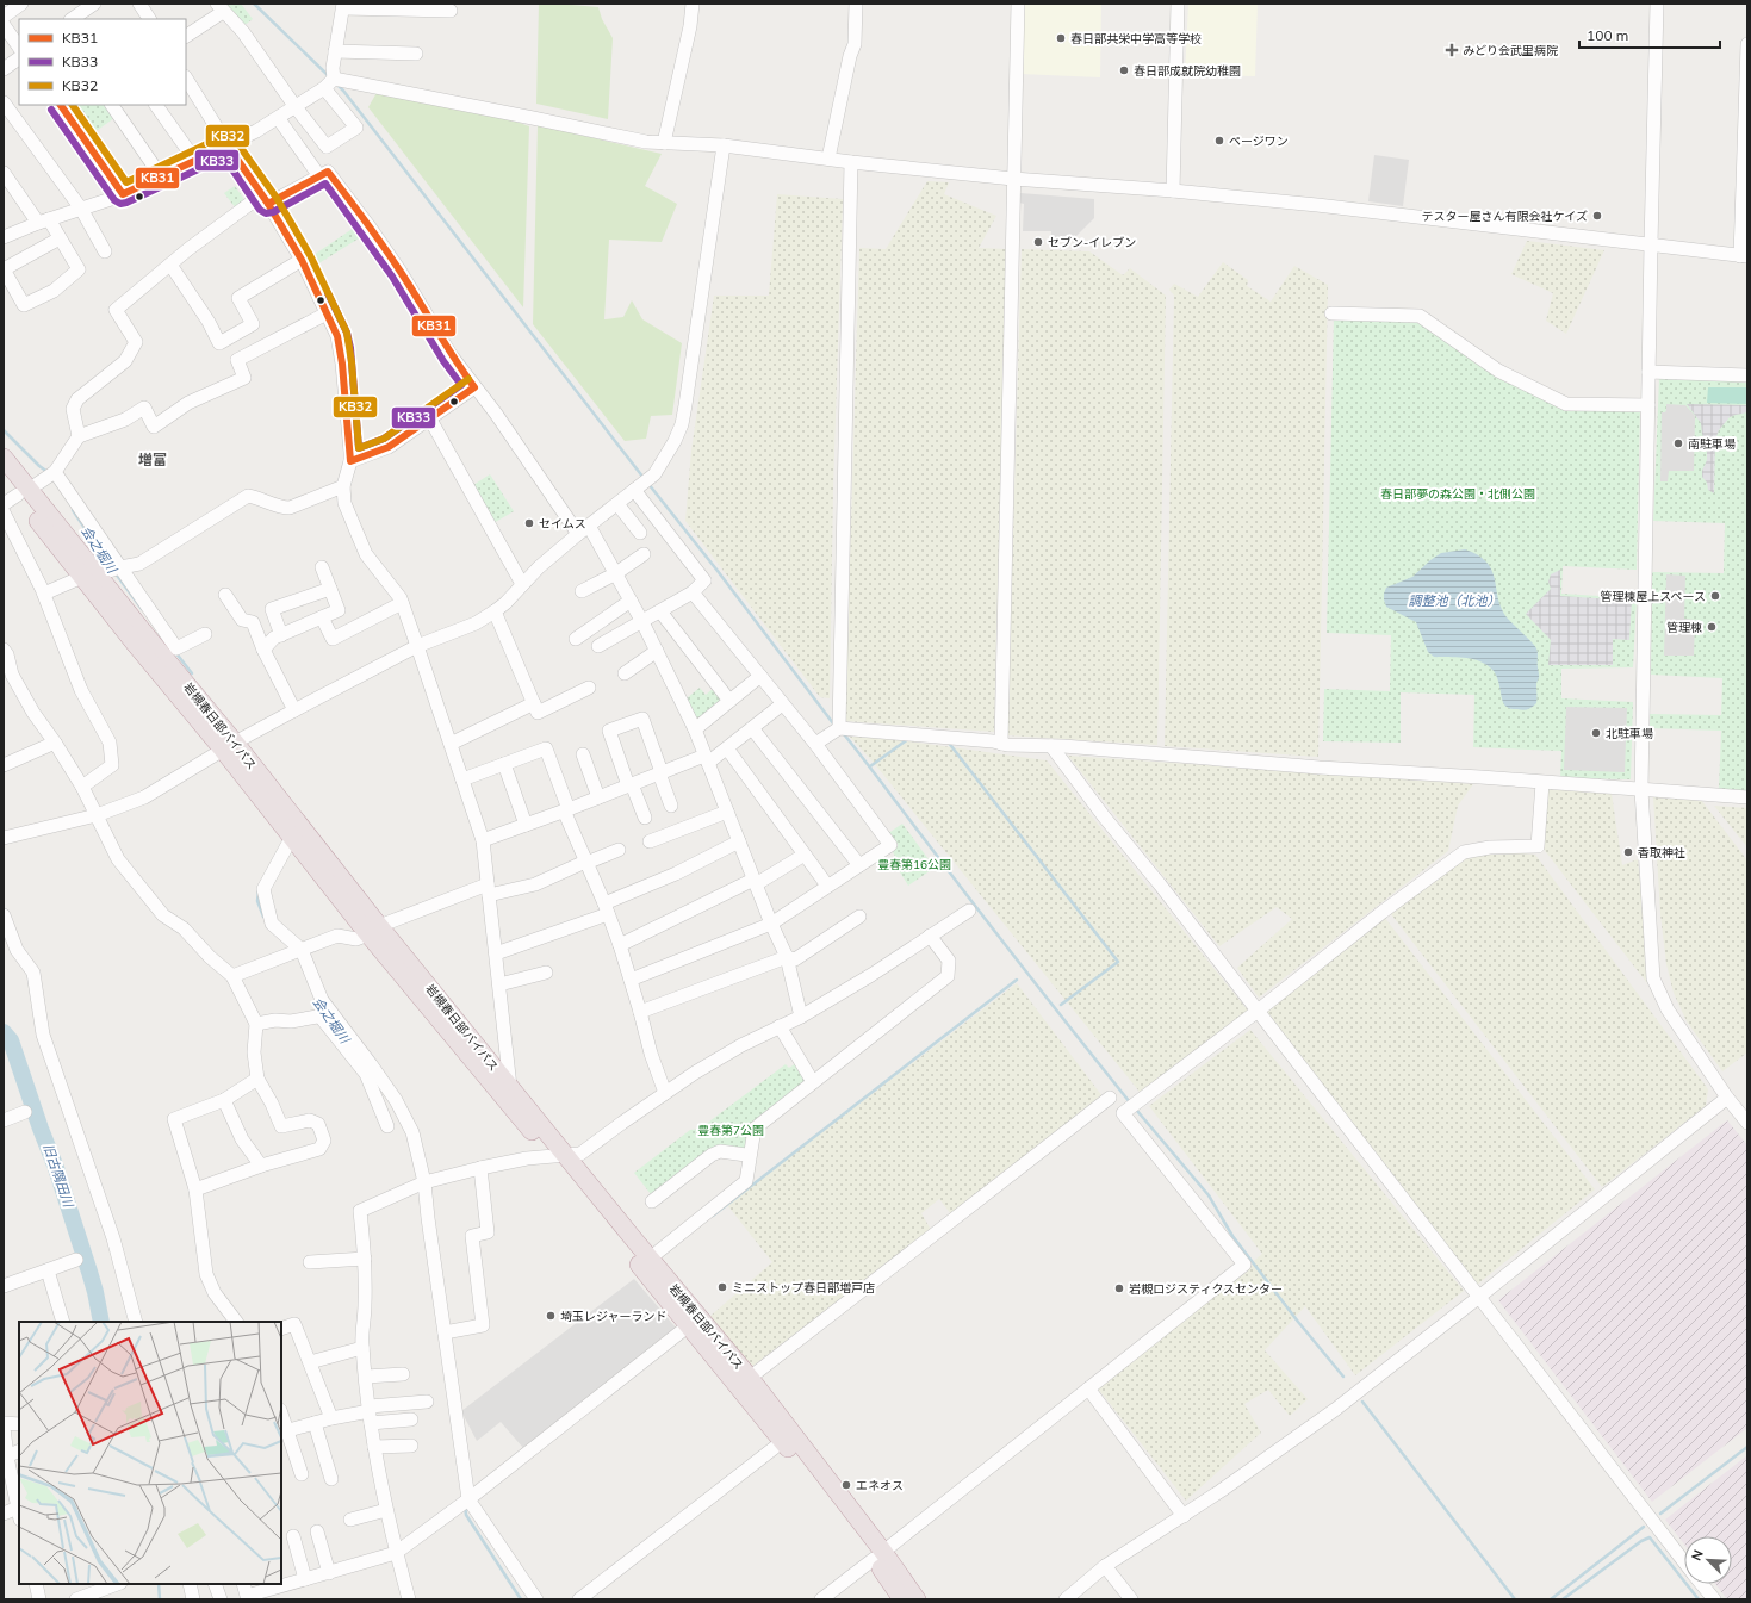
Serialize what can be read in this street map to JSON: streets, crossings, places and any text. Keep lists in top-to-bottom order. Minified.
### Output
{"streets":{"highway":["岩槻春日部バイパス"]},"districts":["増富"],"water":["会之堀川","調整池（北池）","旧古隅田川"],"parks":["春日部夢の森公園・北側公園","豊春第16公園","豊春第7公園"],"places":{"other":["春日部共栄中学高等学校","春日部成就院幼稚園","ページワン","テスター屋さん有限会社ケイズ","セブン-イレブン","南駐車場","セイムス","管理棟屋上スペース","管理棟","北駐車場","香取神社","ミニストップ春日部増戸店","岩槻ロジスティクスセンター","埼玉レジャーランド","エネオス"],"health":["みどり会武里病院"]},"lines":["transit line KB31","transit line KB32","transit line KB33"],"legend":["KB31","KB33","KB32"],"scale_bar":"100 m","north":"top left"}
